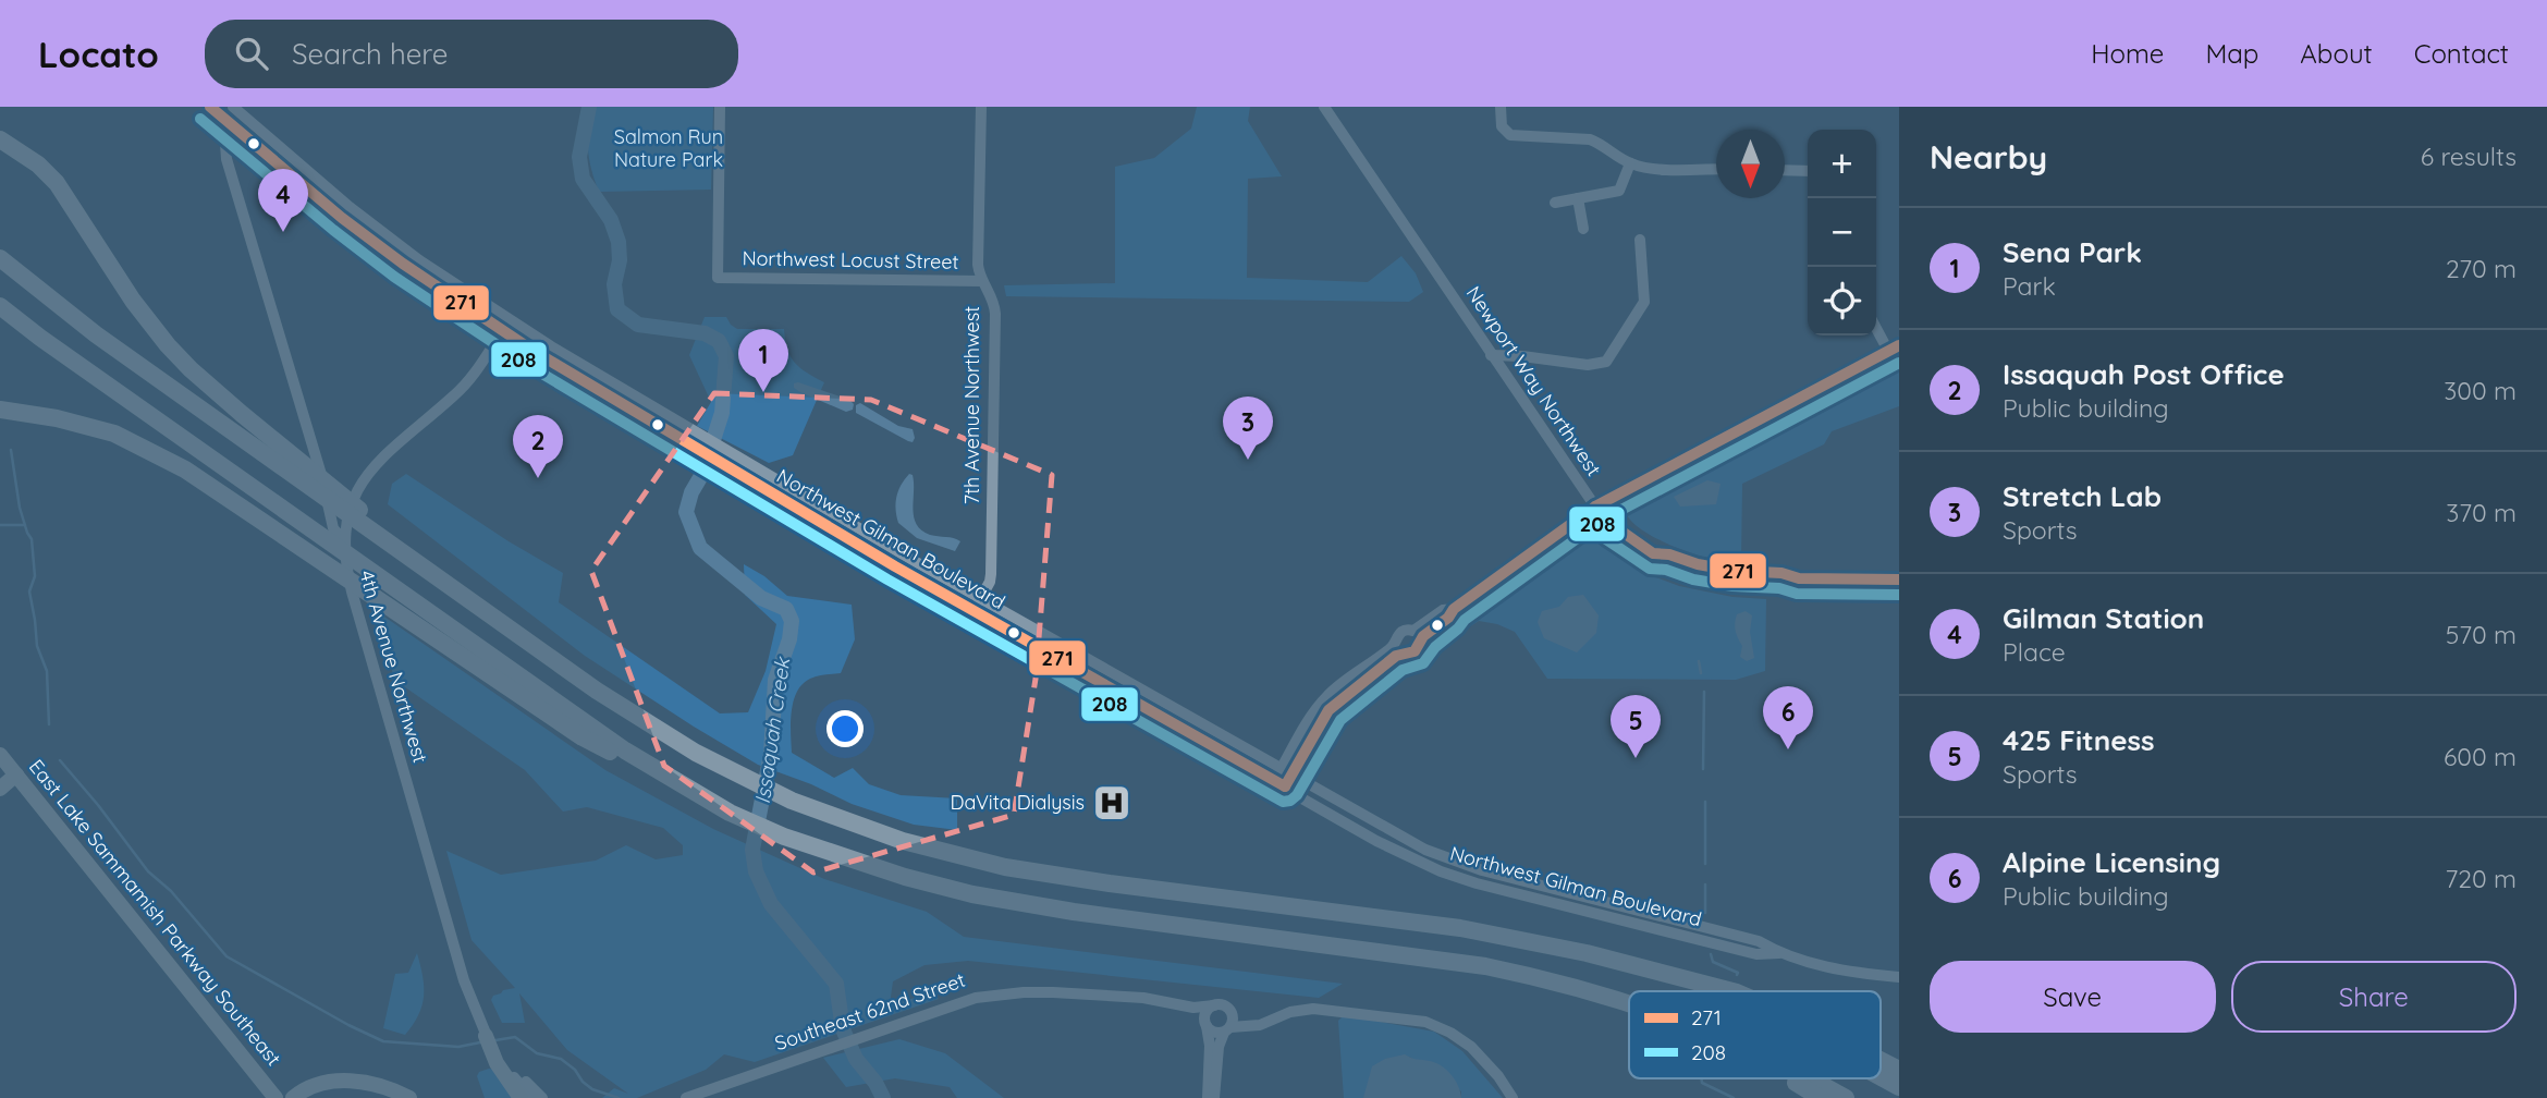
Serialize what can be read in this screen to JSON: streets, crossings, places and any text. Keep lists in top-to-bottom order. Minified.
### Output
{"streets":{"main road":["East Lake Sammamish Parkway Southeast"],"street":["Northwest Locust Street","Newport Way Northwest","7th Avenue Northwest","Northwest Gilman Boulevard","4th Avenue Northwest","Southeast 62nd Street"]},"crossings":[["Northwest Locust Street","7th Avenue Northwest"],["7th Avenue Northwest","Northwest Gilman Boulevard"],["Northwest Gilman Boulevard","4th Avenue Northwest"]],"water":["Issaquah Creek"],"parks":["Salmon Run Nature Park"],"places":{"hospital":["DaVita Dialysis"]},"lines":["transit line 271","transit line 208"],"legend":["271","208"],"north":"bottom","page":{"header":"Locato","search":"Search here","nav":["Home","Map","About","Contact"],"heading":["Nearby","6 results"],"map_buttons":["+","−"],"pins":["4","1","3","2","6","5"],"list":[{"mark":"1","name":"Sena Park","note":"Park","value":"270 m"},{"mark":"2","name":"Issaquah Post Office","note":"Public building","value":"300 m"},{"mark":"3","name":"Stretch Lab","note":"Sports","value":"370 m"},{"mark":"4","name":"Gilman Station","note":"Place","value":"570 m"},{"mark":"5","name":"425 Fitness","note":"Sports","value":"600 m"},{"mark":"6","name":"Alpine Licensing","note":"Public building","value":"720 m"}],"buttons":["Save","Share"]}}
